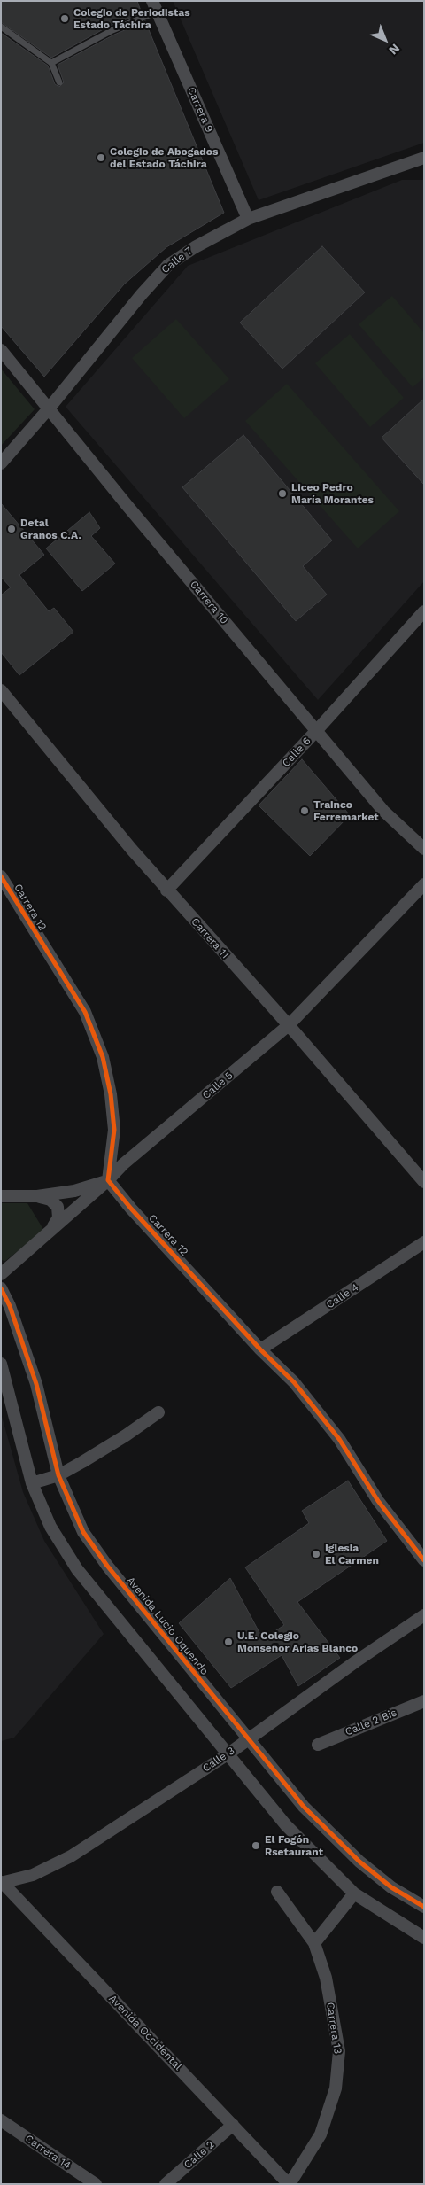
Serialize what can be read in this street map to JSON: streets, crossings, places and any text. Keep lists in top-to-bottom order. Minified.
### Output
{"streets":{"street":["Carrera 9","Calle 7","Carrera 10","Calle 6","Carrera 12","Carrera 11","Calle 5","Calle 4","Avenida Lucio Oquendo","Calle 2 Bis","Calle 3","Carrera 13","Avenida Occidental","Carrera 14","Calle 2"]},"crossings":[["Carrera 9","Calle 7"],["Calle 7","Carrera 10"],["Carrera 10","Calle 6"],["Calle 6","Carrera 11"],["Carrera 12","Calle 5"],["Carrera 12","Calle 4"],["Carrera 11","Calle 5"],["Avenida Lucio Oquendo","Calle 3"],["Calle 3","Avenida Occidental"],["Carrera 13","Avenida Occidental"],["Avenida Occidental","Calle 2"]],"places":["Colegio de Periodistas Estado Táchira","Colegio de Abogados del Estado Táchira","Liceo Pedro María Morantes","Detal Granos C.A.","Trainco Ferremarket","Iglesia El Carmen","U.E. Colegio Monseñor Arias Blanco","El Fogón Rsetaurant"],"north":"bottom right"}
